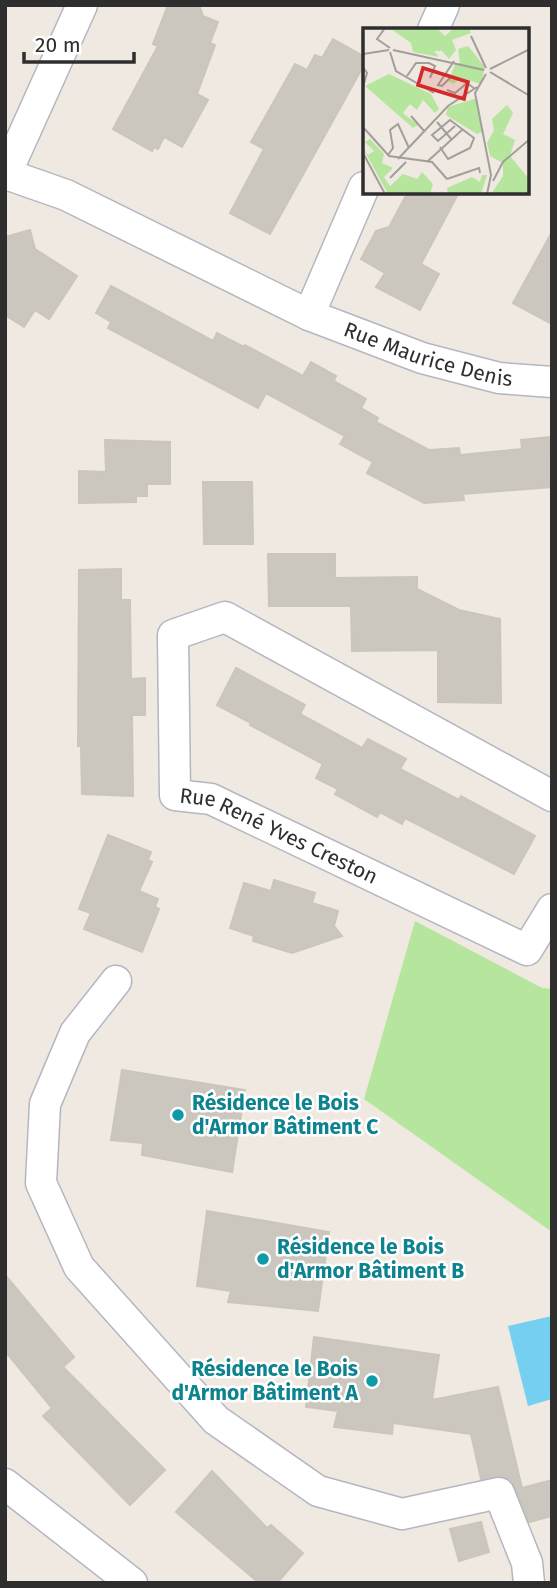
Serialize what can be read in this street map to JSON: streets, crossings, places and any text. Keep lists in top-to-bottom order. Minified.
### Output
{"streets":{"street":["Rue Maurice Denis","Rue René Yves Creston"]},"places":["Résidence le Bois d'Armor Bâtiment C","Résidence le Bois d'Armor Bâtiment B","Résidence le Bois d'Armor Bâtiment A"],"scale_bar":"20 m"}
